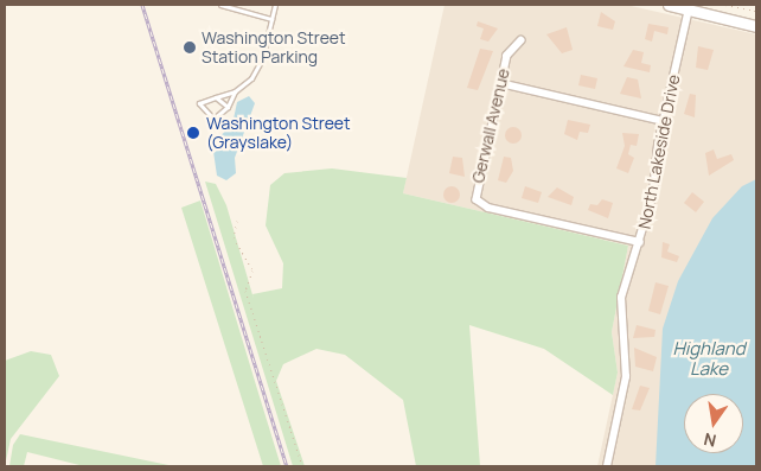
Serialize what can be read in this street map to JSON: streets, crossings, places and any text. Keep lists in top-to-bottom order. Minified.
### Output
{"streets":{"street":["Gerwall Avenue","North Lakeside Drive"]},"crossings":[["Gerwall Avenue","North Lakeside Drive"]],"water":["Highland Lake"],"places":["Washington Street Station Parking","Washington Street (Grayslake)"],"north":"bottom"}
